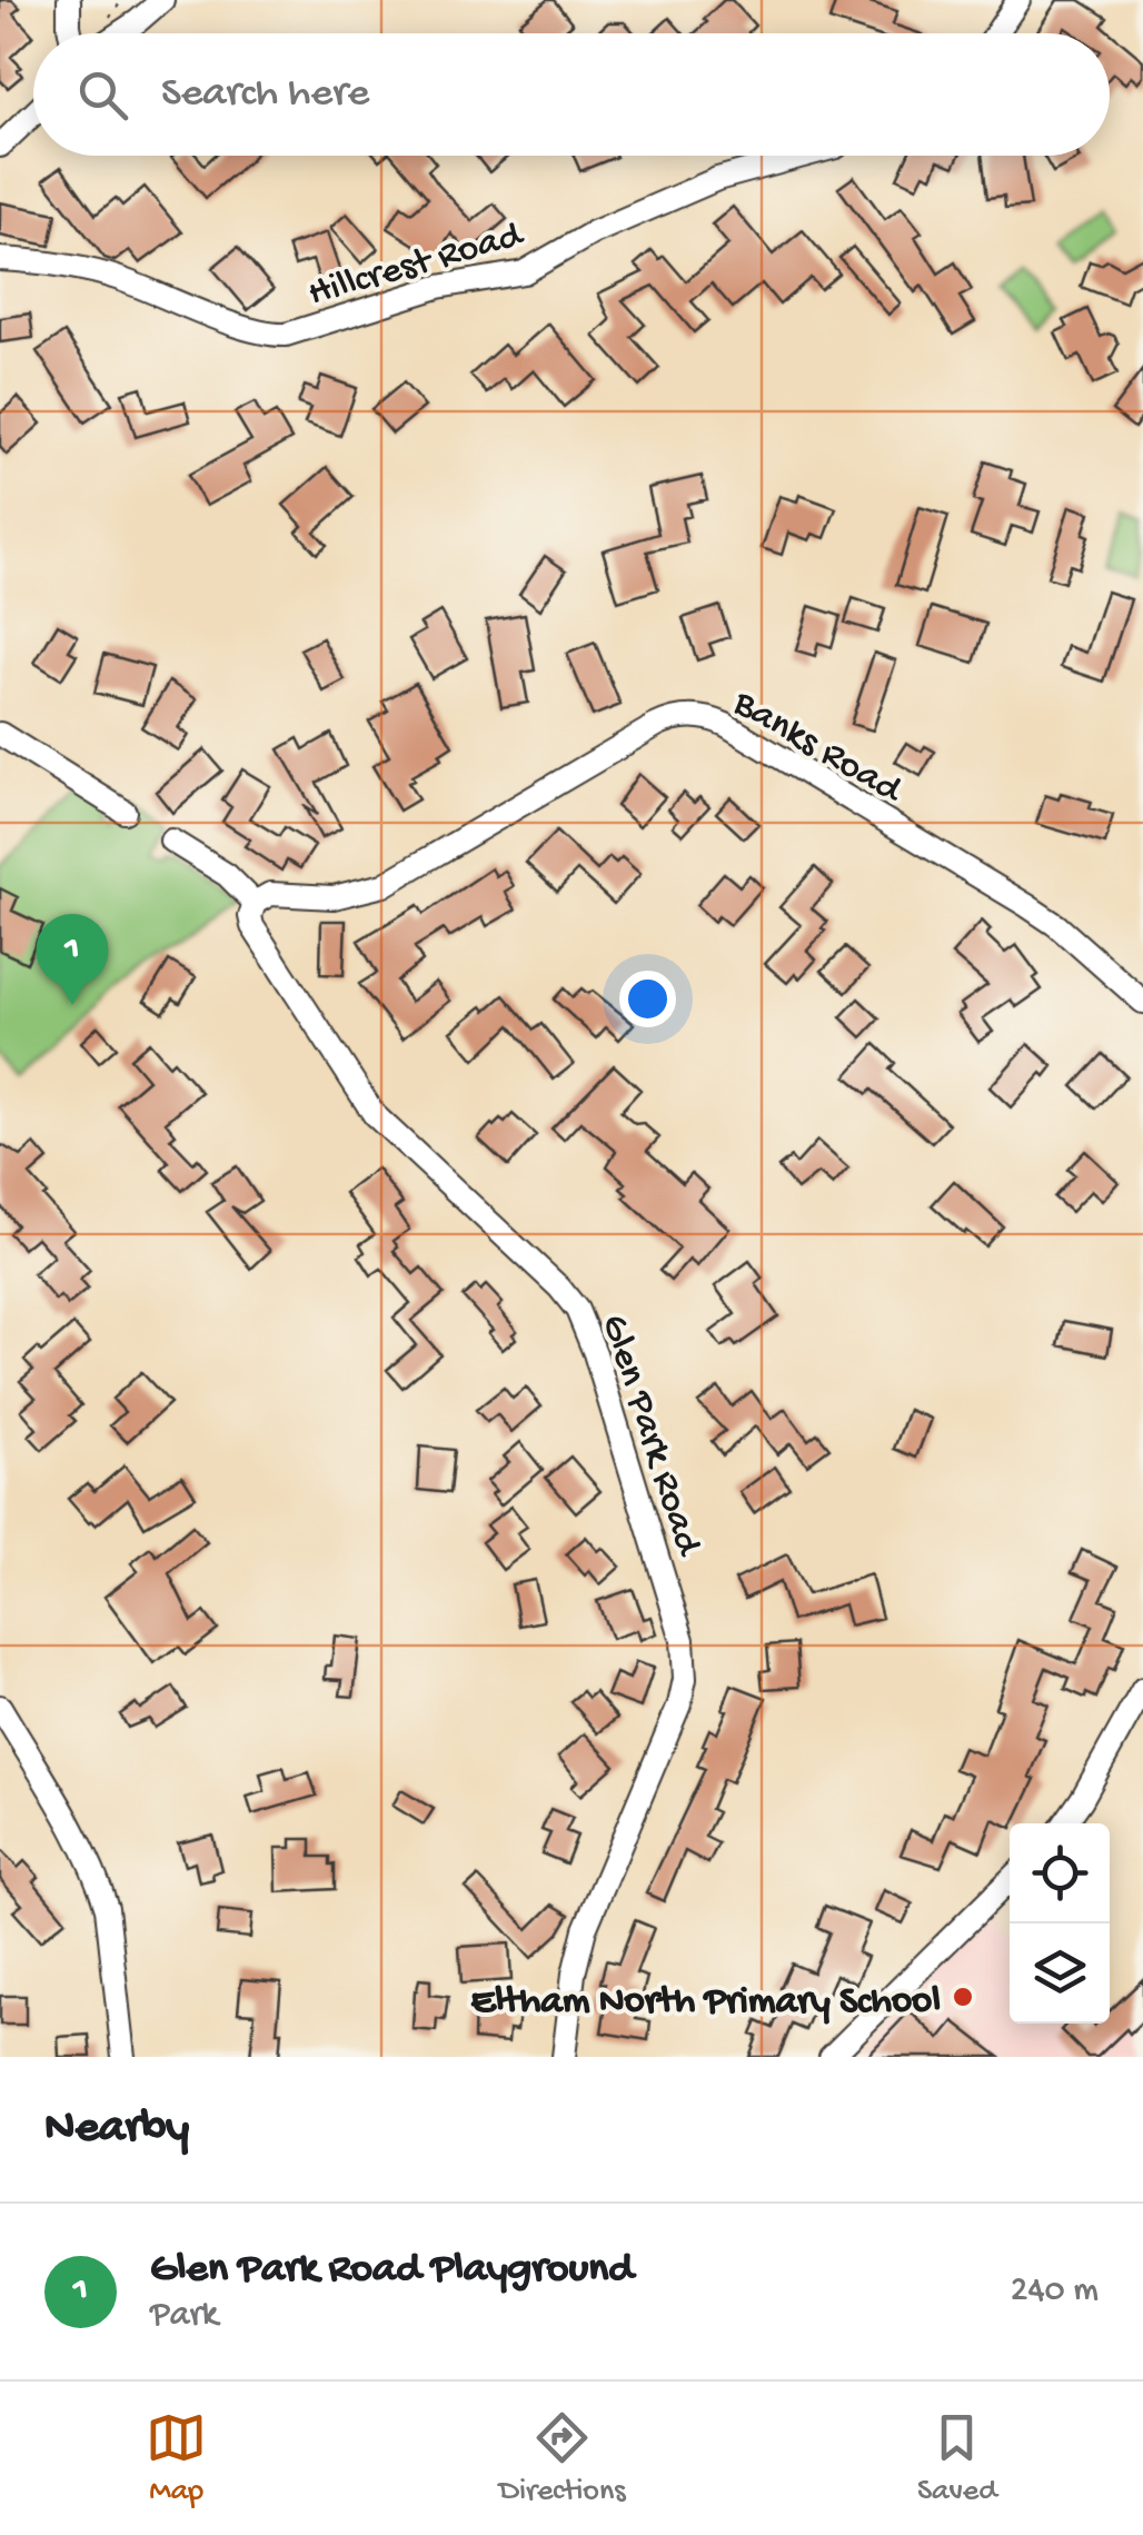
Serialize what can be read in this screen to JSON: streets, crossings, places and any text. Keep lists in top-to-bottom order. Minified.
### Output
{"streets":{"street":["Hillcrest Road","Banks Road","Glen Park Road"]},"crossings":[["Banks Road","Glen Park Road"]],"places":["Eltham North Primary School"],"page":{"search":"Search here","pins":"1","heading":"Nearby","list":[{"mark":"1","name":"Glen Park Road Playground","note":"Park","value":"240 m"}],"nav":["Map","Directions","Saved"]}}
